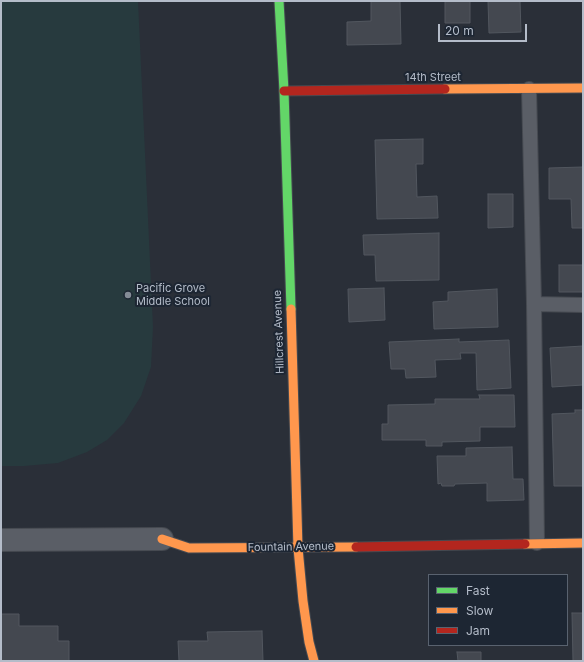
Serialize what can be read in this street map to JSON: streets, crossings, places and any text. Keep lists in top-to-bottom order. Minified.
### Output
{"streets":{"street":["14th Street","Hillcrest Avenue","Fountain Avenue"]},"crossings":[["14th Street","Hillcrest Avenue"],["Hillcrest Avenue","Fountain Avenue"]],"places":["Pacific Grove Middle School"],"legend":["Fast","Slow","Jam"],"scale_bar":"20 m"}
